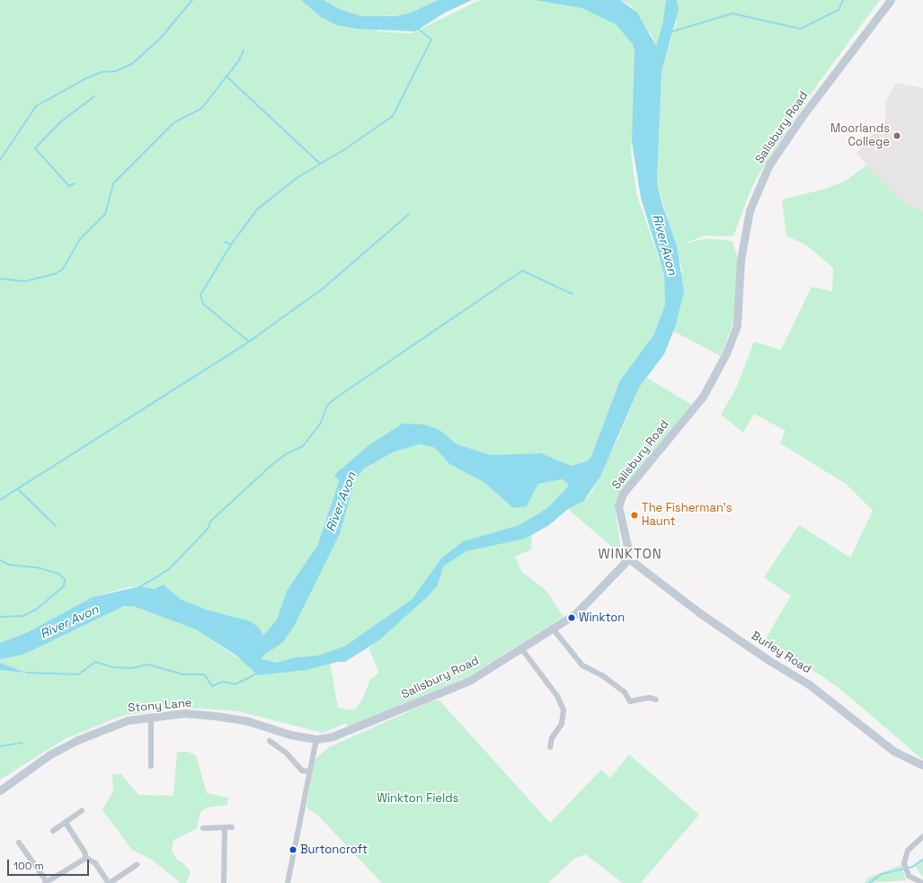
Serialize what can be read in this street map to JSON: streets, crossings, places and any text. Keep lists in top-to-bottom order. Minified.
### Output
{"streets":{"main road":["Salisbury Road","Burley Road","Stony Lane"]},"crossings":[["Salisbury Road","Burley Road"],["Salisbury Road","Stony Lane"]],"districts":["WINKTON"],"water":["River Avon"],"parks":["Winkton Fields"],"places":["Moorlands College","The Fisherman's Haunt","Winkton","Burtoncroft"],"scale_bar":"100 m"}
